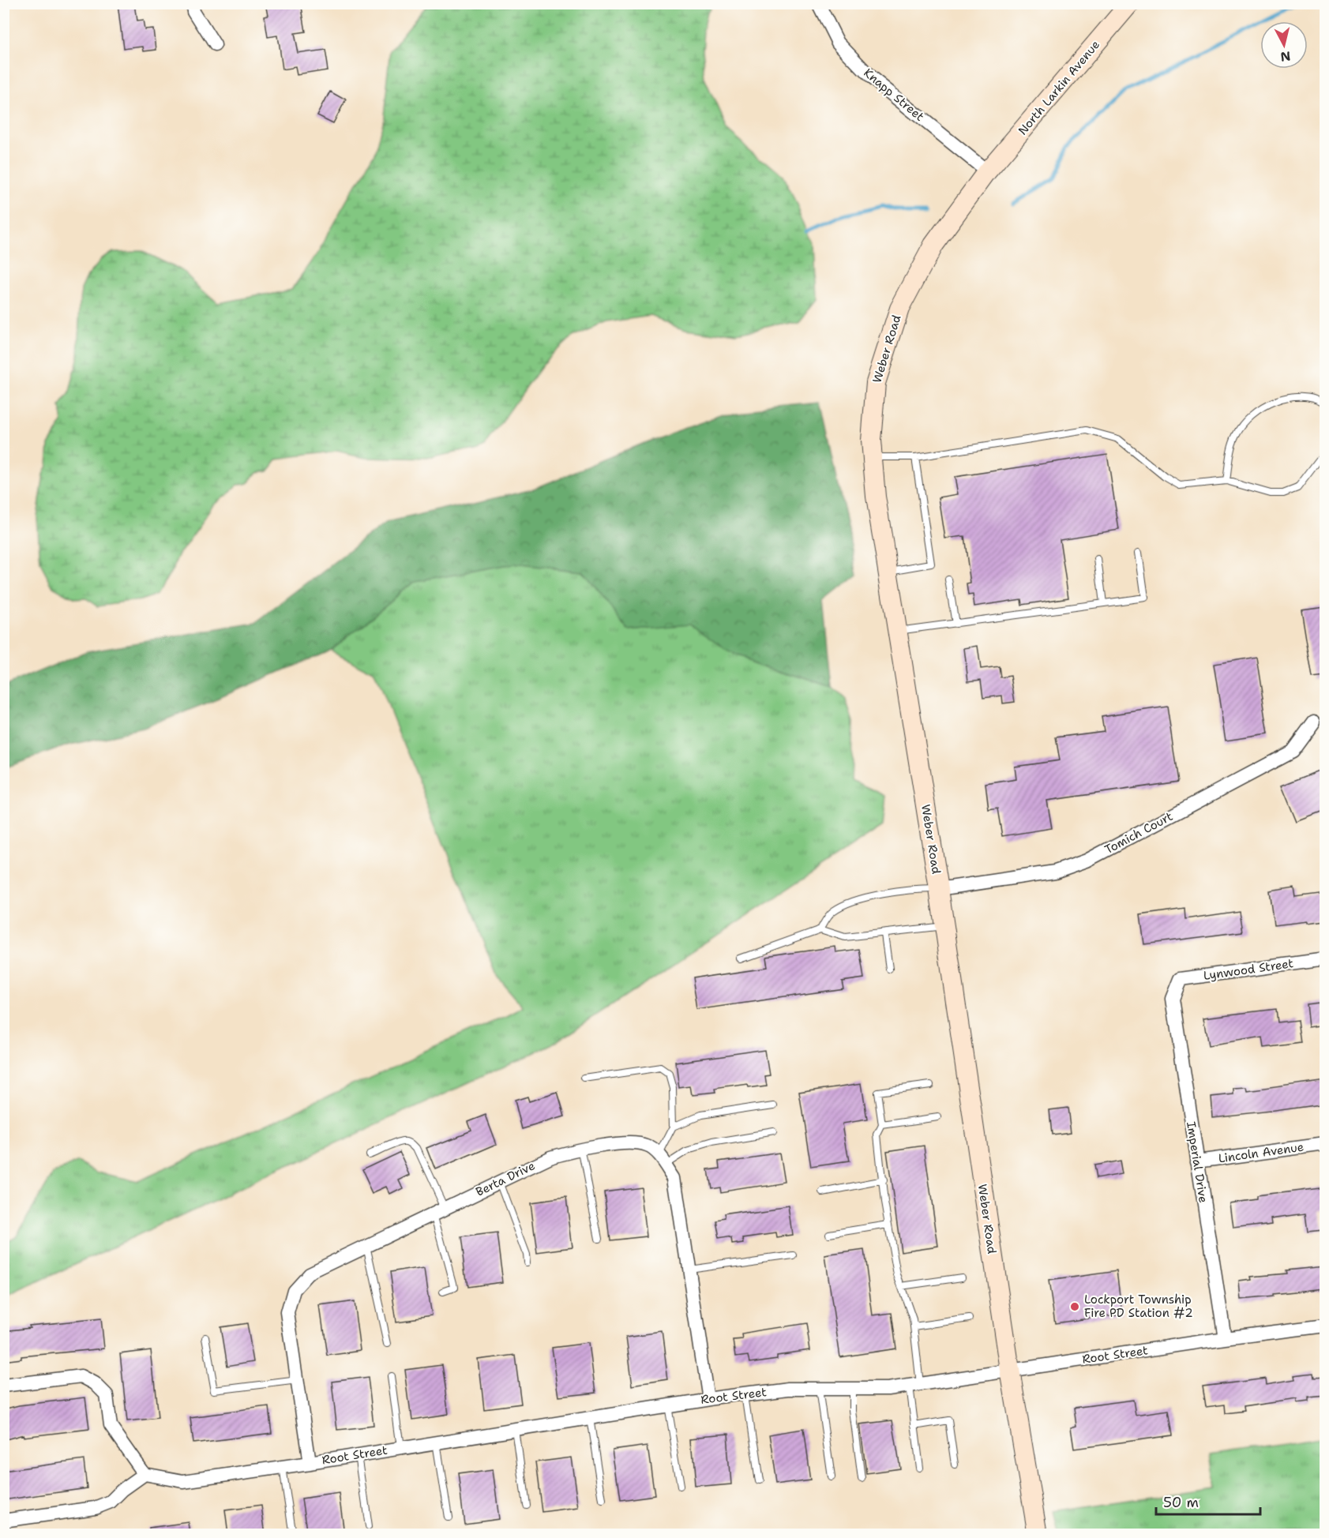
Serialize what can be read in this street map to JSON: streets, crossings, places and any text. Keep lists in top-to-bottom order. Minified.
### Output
{"streets":{"main road":["North Larkin Avenue","Weber Road"],"street":["Knapp Street","Tomich Court","Lynwood Street","Lincoln Avenue","Imperial Drive","Berta Drive","Root Street"]},"crossings":[["North Larkin Avenue","Knapp Street"],["North Larkin Avenue","Weber Road"],["Knapp Street","Weber Road"],["Weber Road","Tomich Court"],["Weber Road","Root Street"],["Lynwood Street","Imperial Drive"],["Lincoln Avenue","Imperial Drive"],["Imperial Drive","Root Street"],["Berta Drive","Root Street"]],"places":["Lockport Township Fire PD Station #2"],"scale_bar":"50 m","north":"bottom"}
